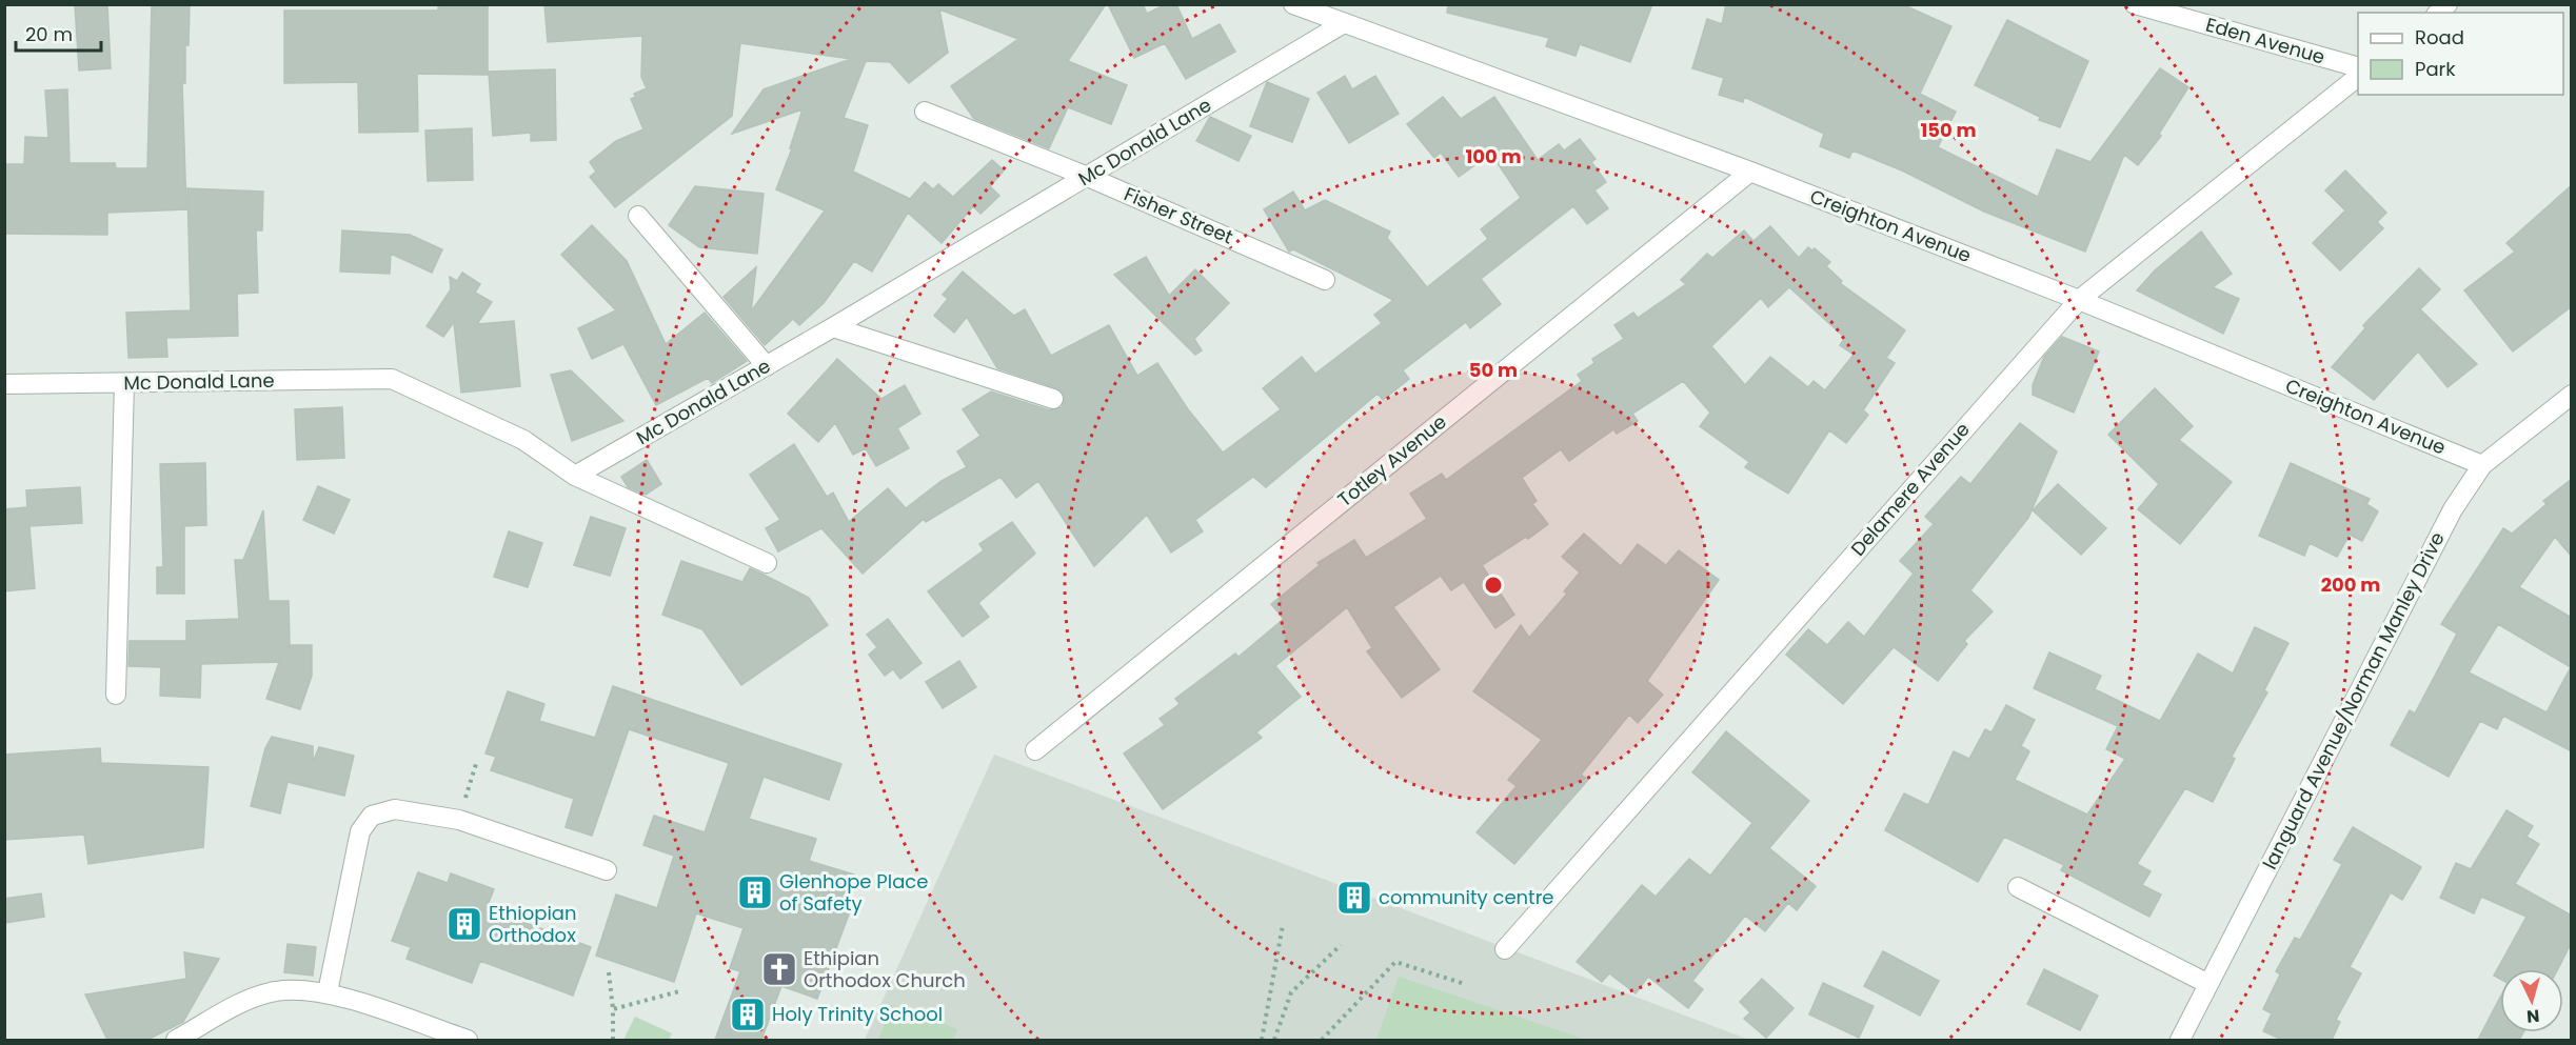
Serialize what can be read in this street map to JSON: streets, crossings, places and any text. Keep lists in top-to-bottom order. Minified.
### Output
{"streets":{"street":["Eden Avenue","Mc Donald Lane","Fisher Street","Creighton Avenue","Totley Avenue","Delamere Avenue","languard Avenue/Norman Manley Drive"]},"crossings":[["Mc Donald Lane","Fisher Street"],["Mc Donald Lane","Creighton Avenue"],["Creighton Avenue","Totley Avenue"],["Creighton Avenue","Delamere Avenue"],["Creighton Avenue","languard Avenue/Norman Manley Drive"]],"places":{"building":["Glenhope Place of Safety","community centre","Ethiopian Orthodox","Holy Trinity School"],"church":["Ethipian Orthodox Church"]},"legend":["Road","Park"],"scale_bar":"20 m","north":"bottom","rings":["150 m","100 m","50 m","200 m"]}
